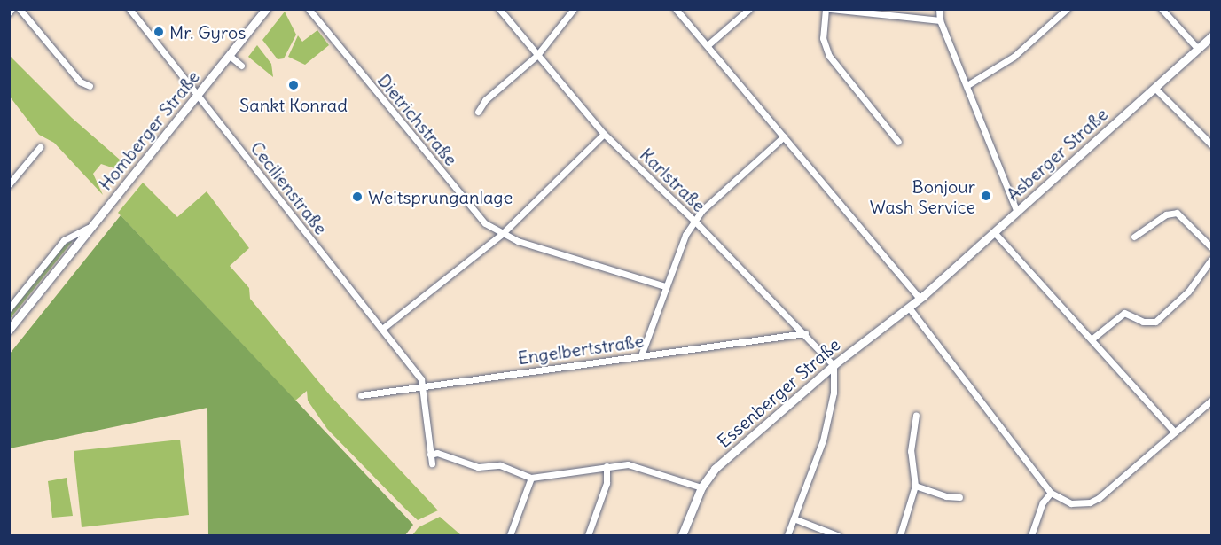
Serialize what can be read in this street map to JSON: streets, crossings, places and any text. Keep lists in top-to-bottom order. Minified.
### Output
{"streets":{"street":["Dietrichstraße","Homberger Straße","Asberger Straße","Karlstraße","Cecilienstraße","Engelbertstraße","Essenberger Straße"]},"crossings":[["Homberger Straße","Cecilienstraße"],["Asberger Straße","Essenberger Straße"],["Karlstraße","Engelbertstraße"],["Karlstraße","Essenberger Straße"],["Cecilienstraße","Engelbertstraße"]],"places":["Mr. Gyros","Sankt Konrad","Bonjour Wash Service","Weitsprunganlage"]}
